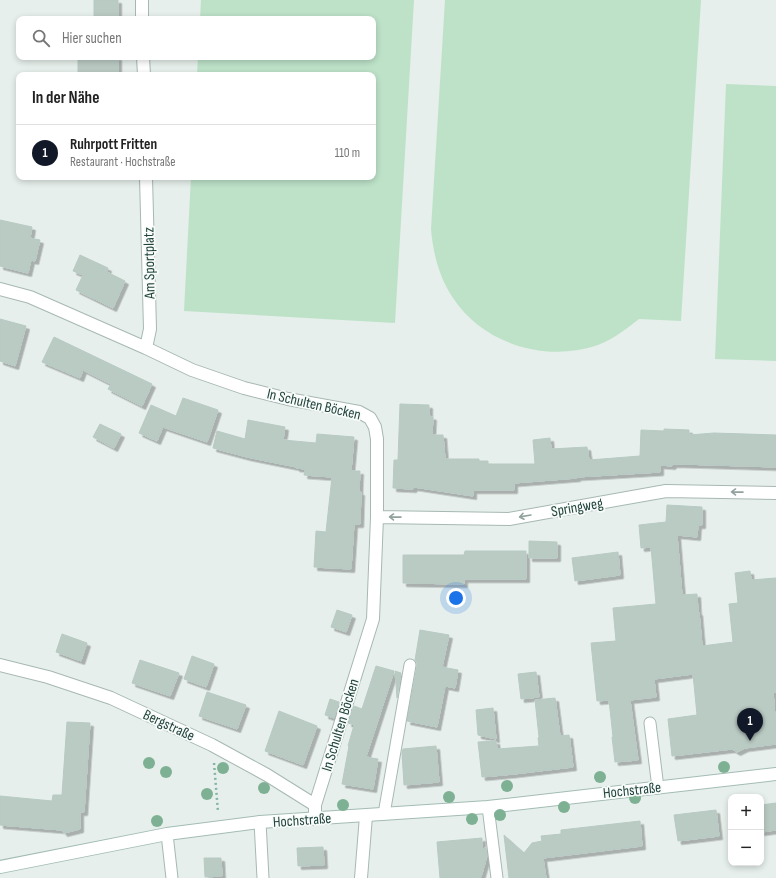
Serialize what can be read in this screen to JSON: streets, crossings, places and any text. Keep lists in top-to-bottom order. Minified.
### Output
{"streets":{"street":["Am Sportplatz","In Schulten Böcken","Springweg","Bergstraße","Hochstraße"]},"crossings":[["Am Sportplatz","In Schulten Böcken"],["In Schulten Böcken","Springweg"],["In Schulten Böcken","Bergstraße"]],"one_way":["Springweg"],"page":{"search":"Hier suchen","heading":"In der Nähe","list":[{"mark":"1","name":"Ruhrpott Fritten","note":"Restaurant · Hochstraße","value":"110 m"}],"pins":"1","map_buttons":["+","−"]}}
